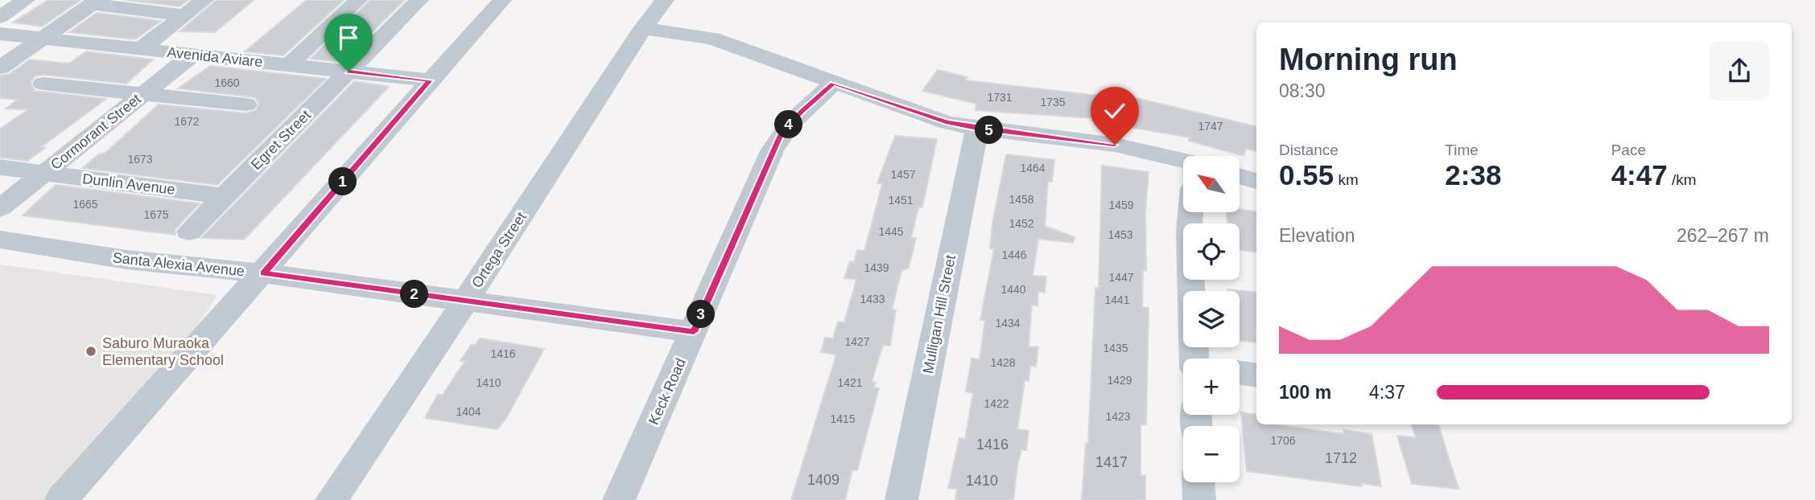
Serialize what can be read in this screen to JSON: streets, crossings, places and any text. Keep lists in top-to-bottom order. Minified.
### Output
{"streets":{"street":["Avenida Aviare","Cormorant Street","Egret Street","Dunlin Avenue","Ortega Street","Santa Alexia Avenue","Mulligan Hill Street","Keck Road"]},"crossings":[["Avenida Aviare","Cormorant Street"],["Avenida Aviare","Egret Street"],["Cormorant Street","Dunlin Avenue"],["Egret Street","Dunlin Avenue"],["Ortega Street","Santa Alexia Avenue"],["Santa Alexia Avenue","Keck Road"]],"places":["Saburo Muraoka Elementary School"],"house_numbers":["1660","1731","1735","1672","1747","1673","1464","1457","1458","1451","1665","1459","1675","1452","1445","1453","1446","1439","1447","1440","1433","1441","1434","1427","1435","1416","1428","1429","1410","1421","1422","1404","1423","1415","1706","1416","1712","1417","1409","1410"],"north":"top left","page":{"heading":["Morning run","08:30"],"pins":["4","5","1","2","3"],"stats":[["Distance","0.55 km"],["Time","2:38"],["Pace","4:47 /km"]],"map_buttons":["+","−"],"chart":["Elevation","262–267 m"],"list":[{"name":"100 m","note":"4:37"}]}}
